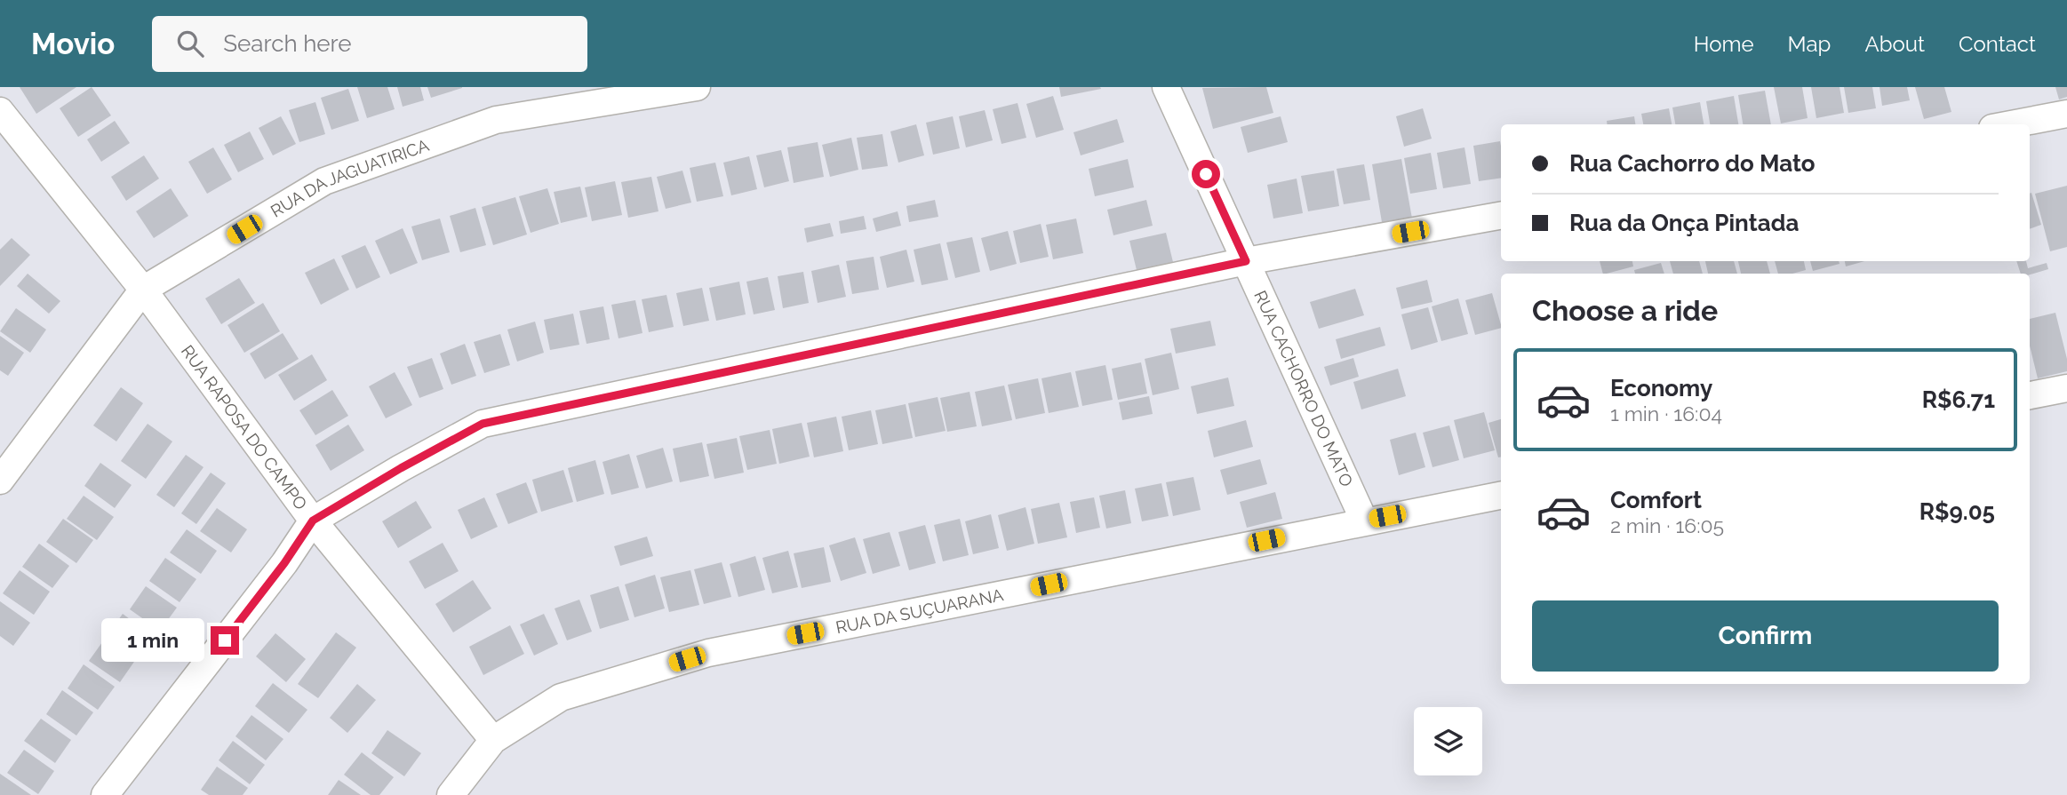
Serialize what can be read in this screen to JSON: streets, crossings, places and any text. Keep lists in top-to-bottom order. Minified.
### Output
{"streets":{"street":["RUA DA JAGUATIRICA","RUA CACHORRO DO MATO","RUA RAPOSA DO CAMPO","RUA DA SUÇUARANA"]},"crossings":[["RUA DA JAGUATIRICA","RUA RAPOSA DO CAMPO"],["RUA CACHORRO DO MATO","RUA DA SUÇUARANA"],["RUA RAPOSA DO CAMPO","RUA DA SUÇUARANA"]],"page":{"header":"Movio","search":"Search here","nav":["Home","Map","About","Contact"],"banner":["Rua Cachorro do Mato","Rua da Onça Pintada"],"heading":"Choose a ride","list":[{"name":"Economy","note":"1 min · 16:04","value":"R$6.71"},{"name":"Comfort","note":"2 min · 16:05","value":"R$9.05"}],"buttons":"Confirm","bubble":"1 min"}}
